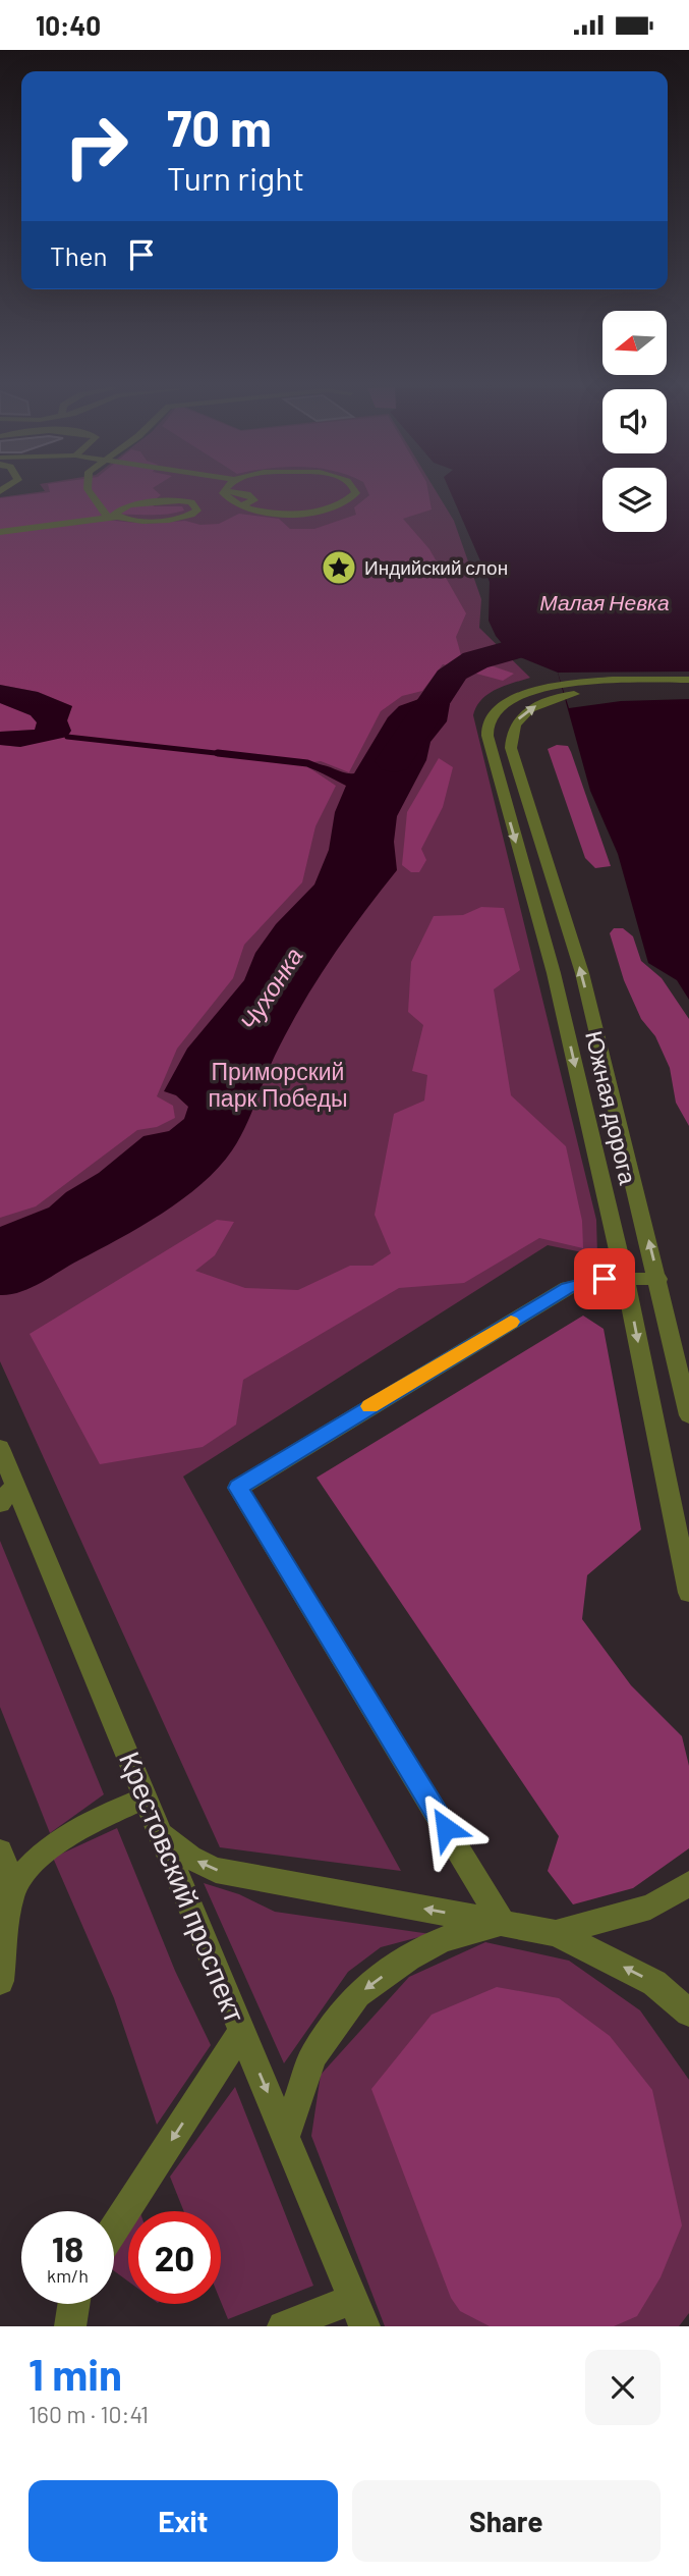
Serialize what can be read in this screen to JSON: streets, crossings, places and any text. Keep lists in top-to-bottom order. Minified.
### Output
{"streets":{"street":["Южная дорога","Крестовский проспект"]},"water":["Малая Невка","Чухонка"],"parks":["Приморский парк Победы"],"places":{"place":["Индийский слон"]},"north":"left","page":{"status":"10:40","turn":["70 m","Turn right"],"then":"Then","speed":"18 km/h","limit":"20","heading":["1 min","160 m · 10:41"],"buttons":["Exit","Share"]}}
